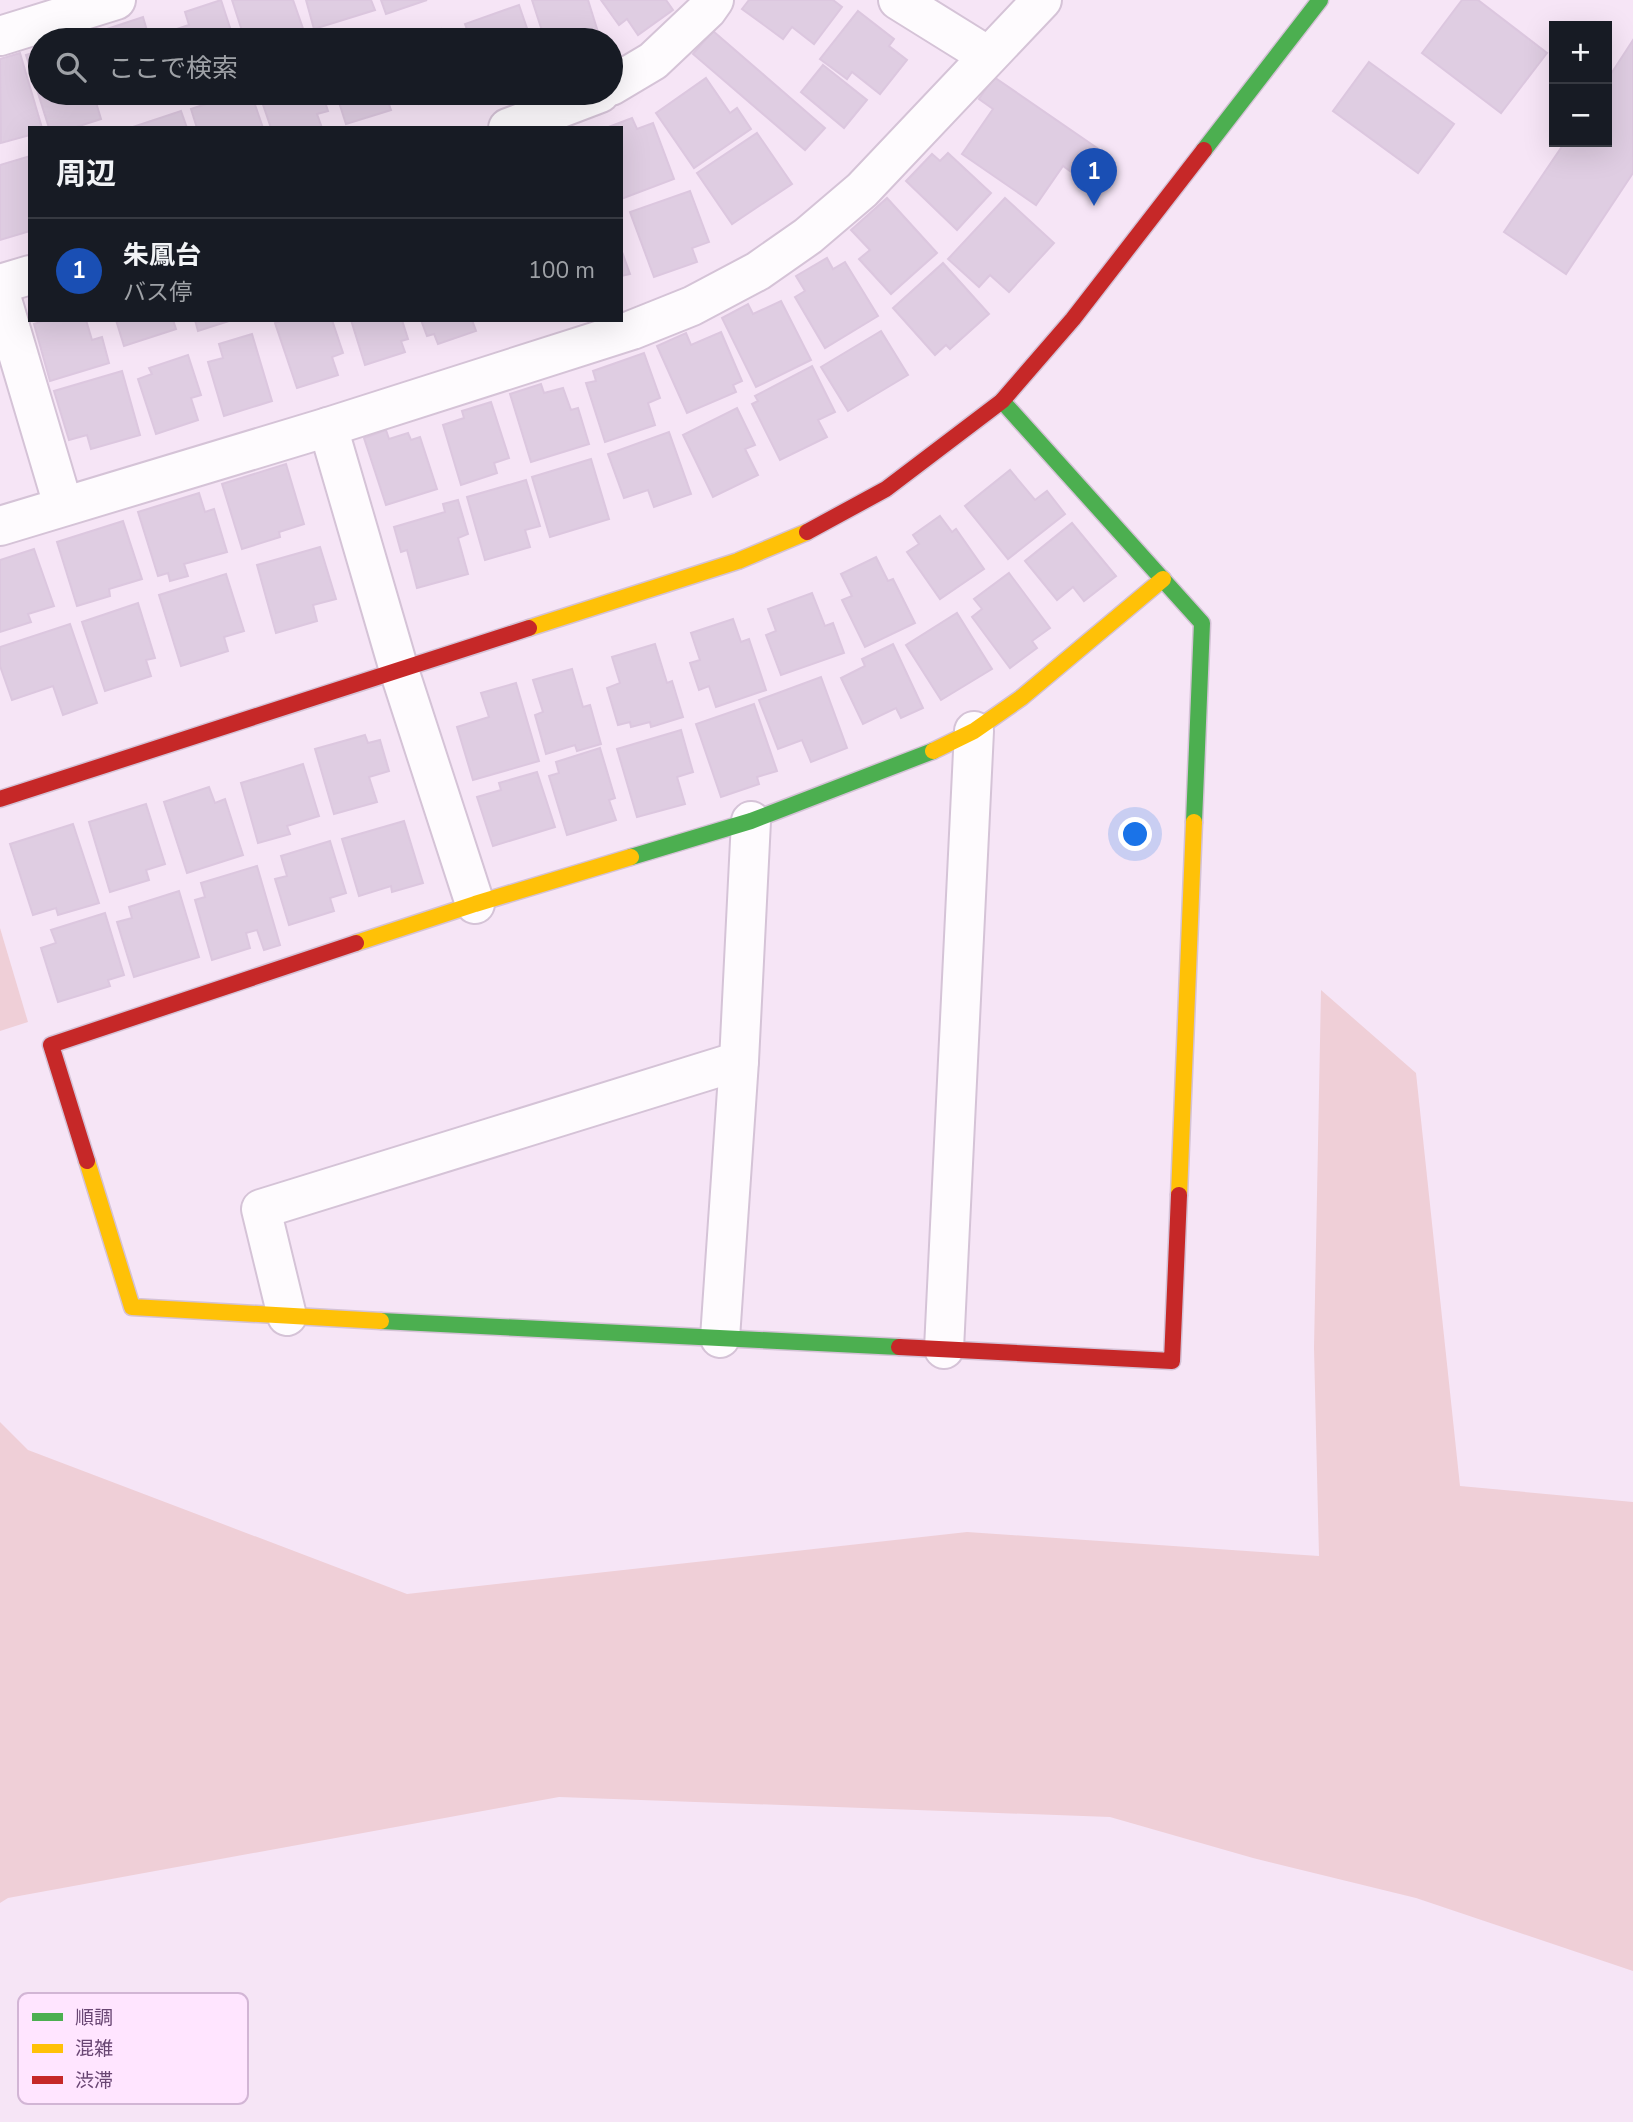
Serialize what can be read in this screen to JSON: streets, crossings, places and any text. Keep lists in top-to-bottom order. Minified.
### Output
{"legend":["順調","混雑","渋滞"],"page":{"map_buttons":["+","−"],"search":"ここで検索","heading":"周辺","pins":"1","list":[{"mark":"1","name":"朱鳳台","note":"バス停","value":"100 m"}]}}
